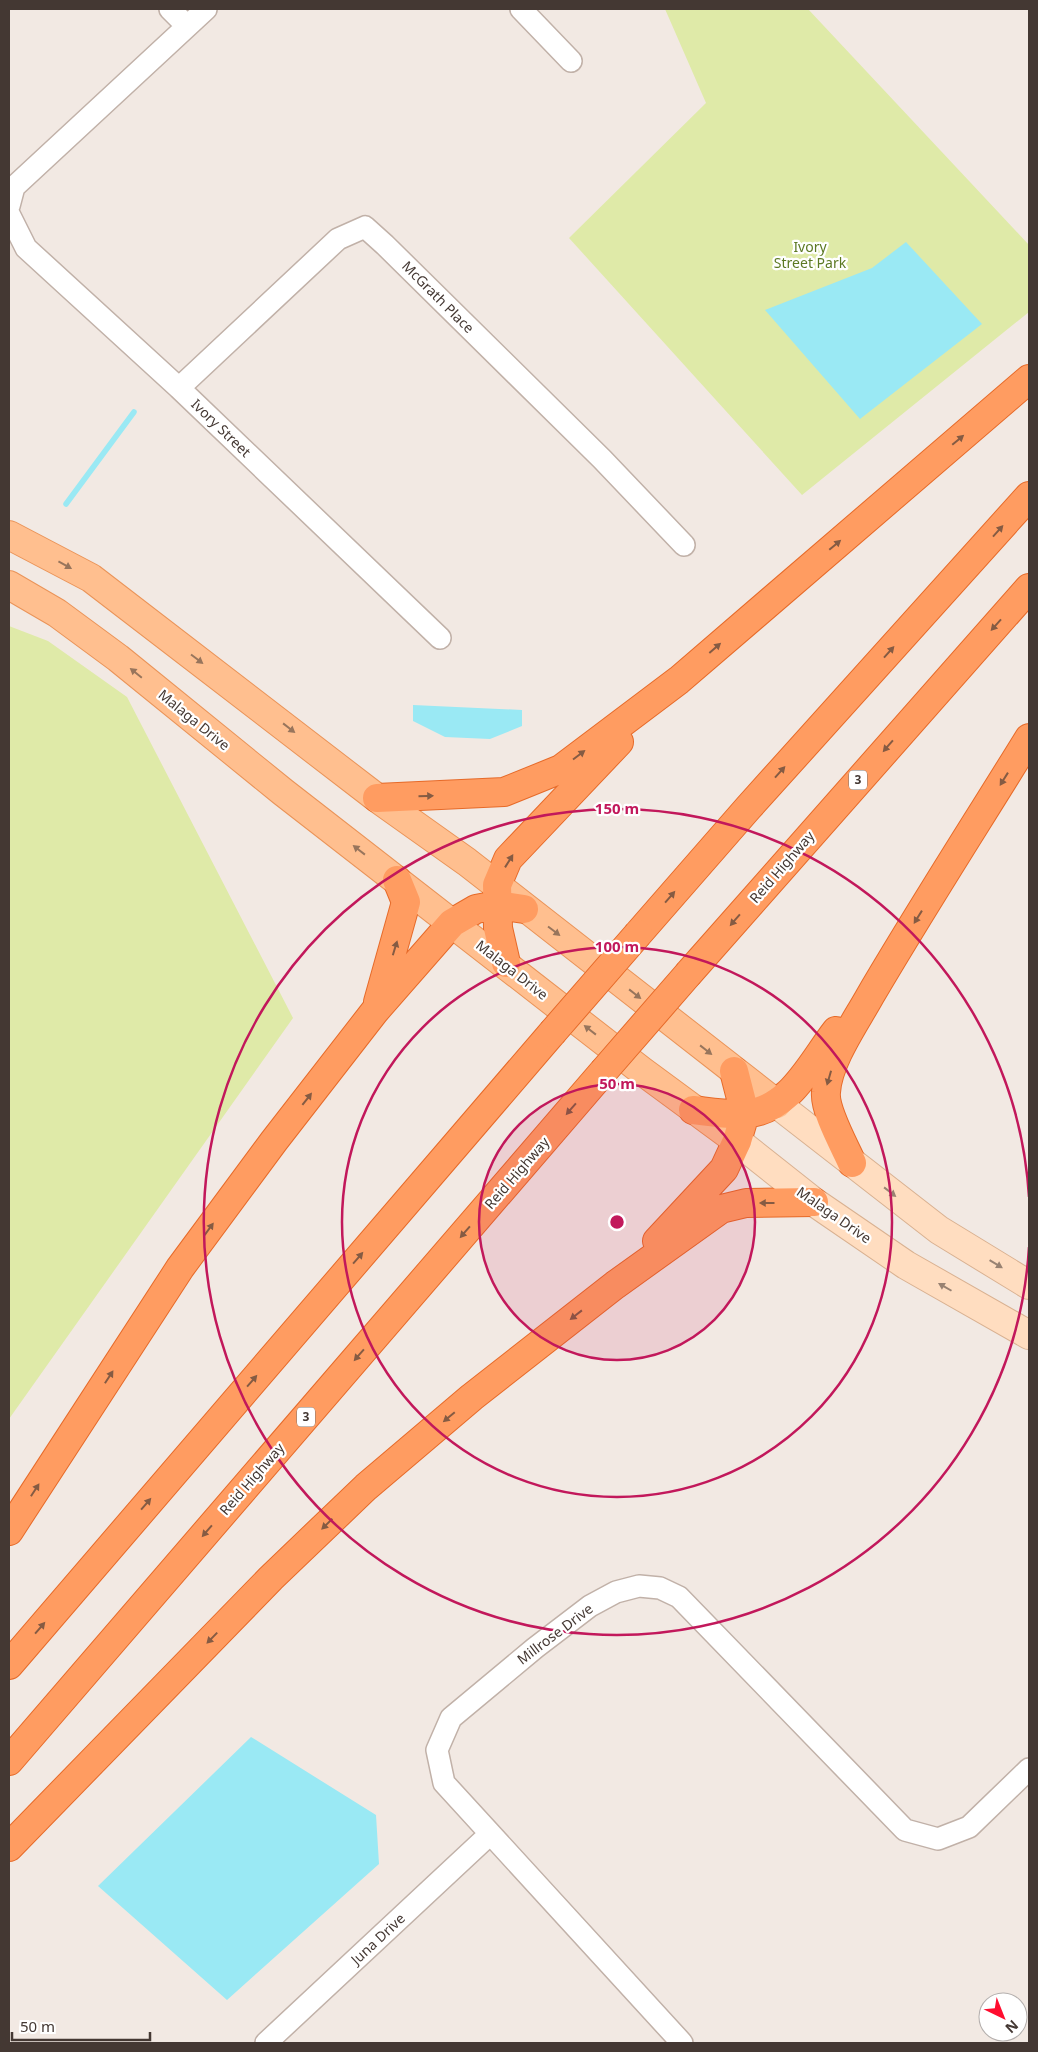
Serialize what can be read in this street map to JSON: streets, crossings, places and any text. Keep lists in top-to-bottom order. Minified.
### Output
{"streets":{"highway":["3","Reid Highway"],"main road":["Malaga Drive"],"street":["McGrath Place","Ivory Street","Millrose Drive","Juna Drive"]},"crossings":[["McGrath Place","Ivory Street"],["Millrose Drive","Juna Drive"]],"parks":["Ivory Street Park"],"scale_bar":"50 m","north":"bottom right","rings":["150 m","100 m","50 m"]}
